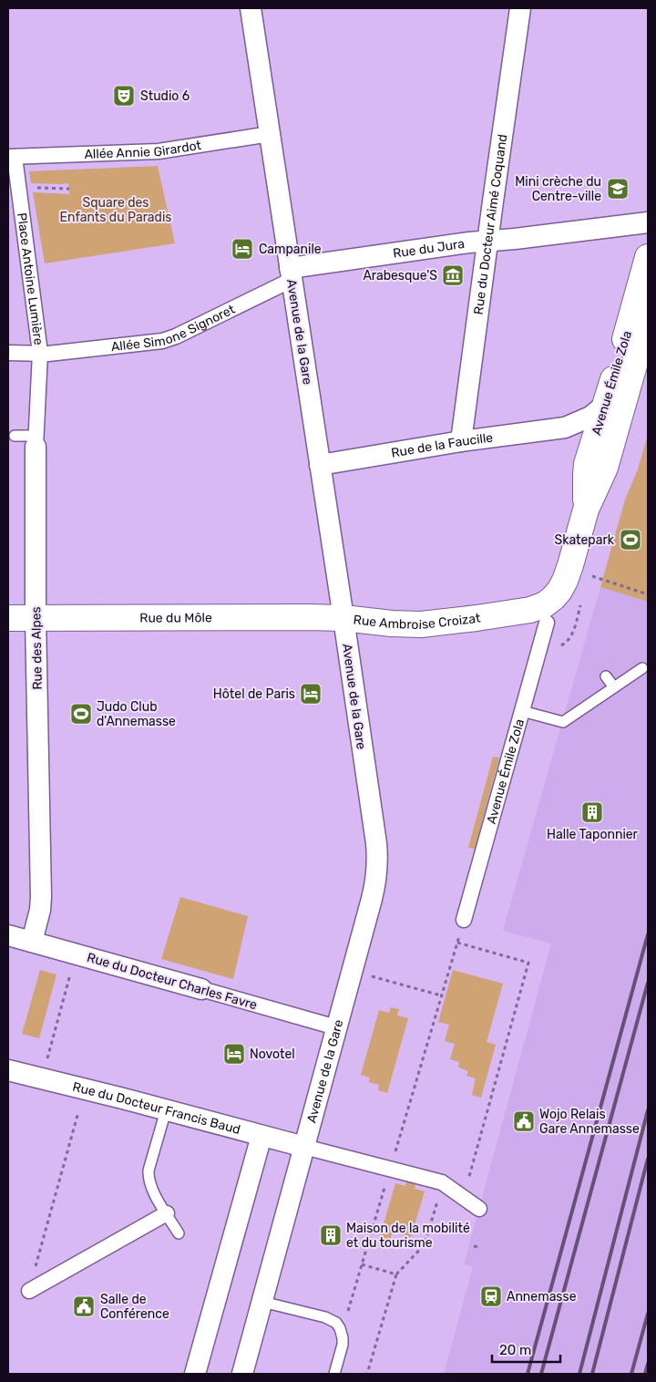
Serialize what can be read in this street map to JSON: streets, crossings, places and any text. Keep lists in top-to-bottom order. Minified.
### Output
{"streets":{"street":["Allée Annie Girardot","Rue du Docteur Aimé Coquand","Rue du Jura","Place Antoine Lumière","Allée Simone Signoret","Avenue de la Gare","Avenue Émile Zola","Rue de la Faucille","Rue du Môle","Rue Ambroise Croizat","Rue des Alpes","Rue du Docteur Charles Favre","Rue du Docteur Francis Baud"]},"crossings":[["Allée Annie Girardot","Place Antoine Lumière"],["Allée Annie Girardot","Avenue de la Gare"],["Rue du Docteur Aimé Coquand","Rue du Jura"],["Rue du Docteur Aimé Coquand","Rue de la Faucille"],["Rue du Jura","Allée Simone Signoret"],["Rue du Jura","Avenue de la Gare"],["Place Antoine Lumière","Allée Simone Signoret"],["Place Antoine Lumière","Rue des Alpes"],["Allée Simone Signoret","Avenue de la Gare"],["Allée Simone Signoret","Rue des Alpes"],["Avenue de la Gare","Rue de la Faucille"],["Avenue de la Gare","Rue du Môle"],["Avenue de la Gare","Rue Ambroise Croizat"],["Avenue de la Gare","Rue du Docteur Charles Favre"],["Avenue de la Gare","Rue du Docteur Francis Baud"],["Avenue Émile Zola","Rue de la Faucille"],["Avenue Émile Zola","Rue Ambroise Croizat"],["Rue du Môle","Rue Ambroise Croizat"],["Rue du Môle","Rue des Alpes"],["Rue des Alpes","Rue du Docteur Charles Favre"]],"parks":["Square des Enfants du Paradis"],"places":{"theatre":["Studio 6"],"school or university":["Mini crèche du Centre-ville"],"hotel":["Campanile","Hôtel de Paris","Novotel"],"museum":["Arabesque'S"],"sports":["Skatepark","Judo Club d'Annemasse"],"building":["Halle Taponnier","Maison de la mobilité et du tourisme"],"public building":["Wojo Relais Gare Annemasse","Salle de Conférence"],"station":["Annemasse"]},"scale_bar":"20 m"}
